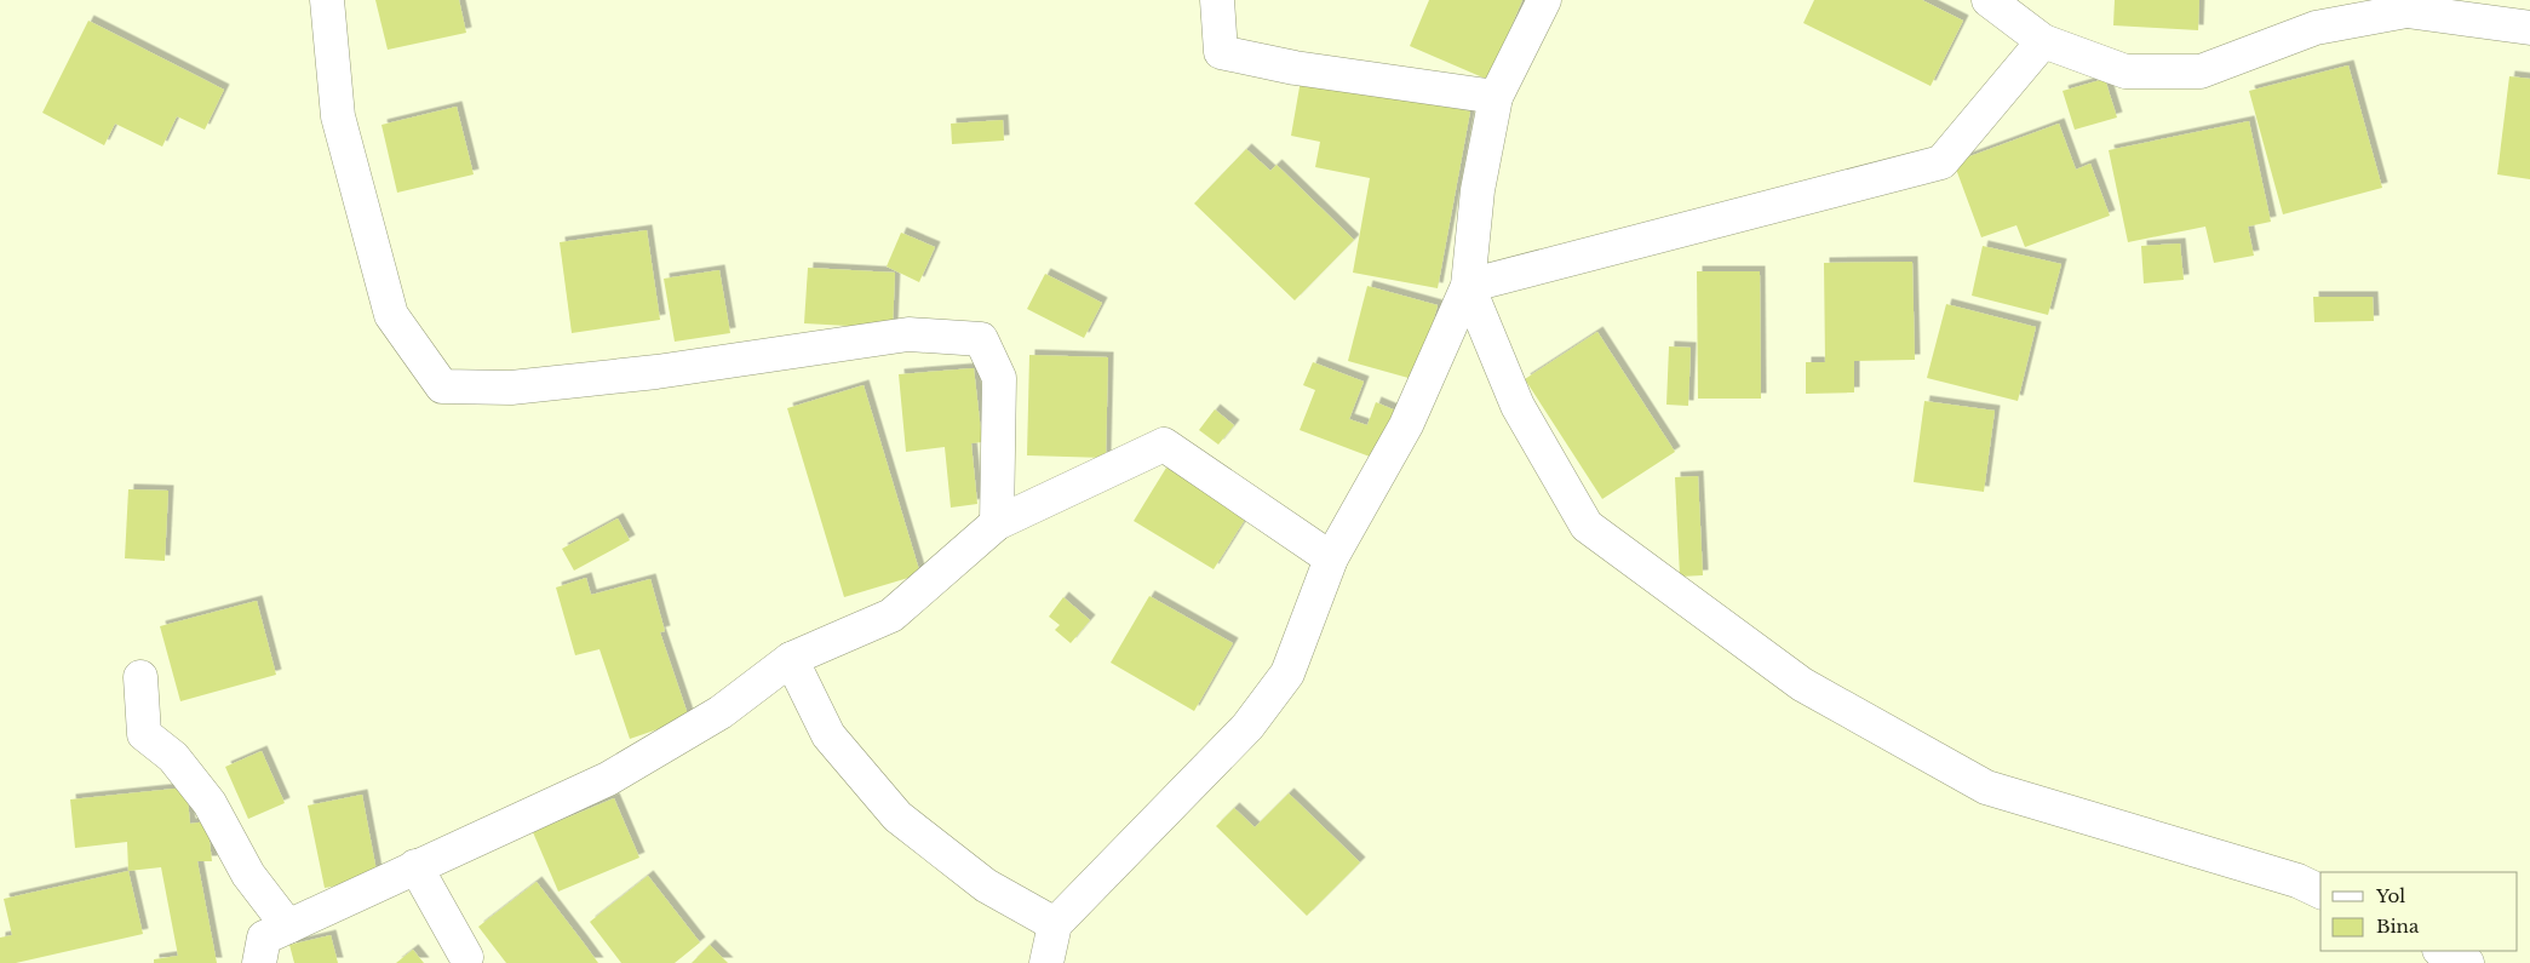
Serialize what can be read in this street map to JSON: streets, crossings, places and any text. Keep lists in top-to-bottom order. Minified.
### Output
{"legend":["Yol","Bina"]}
